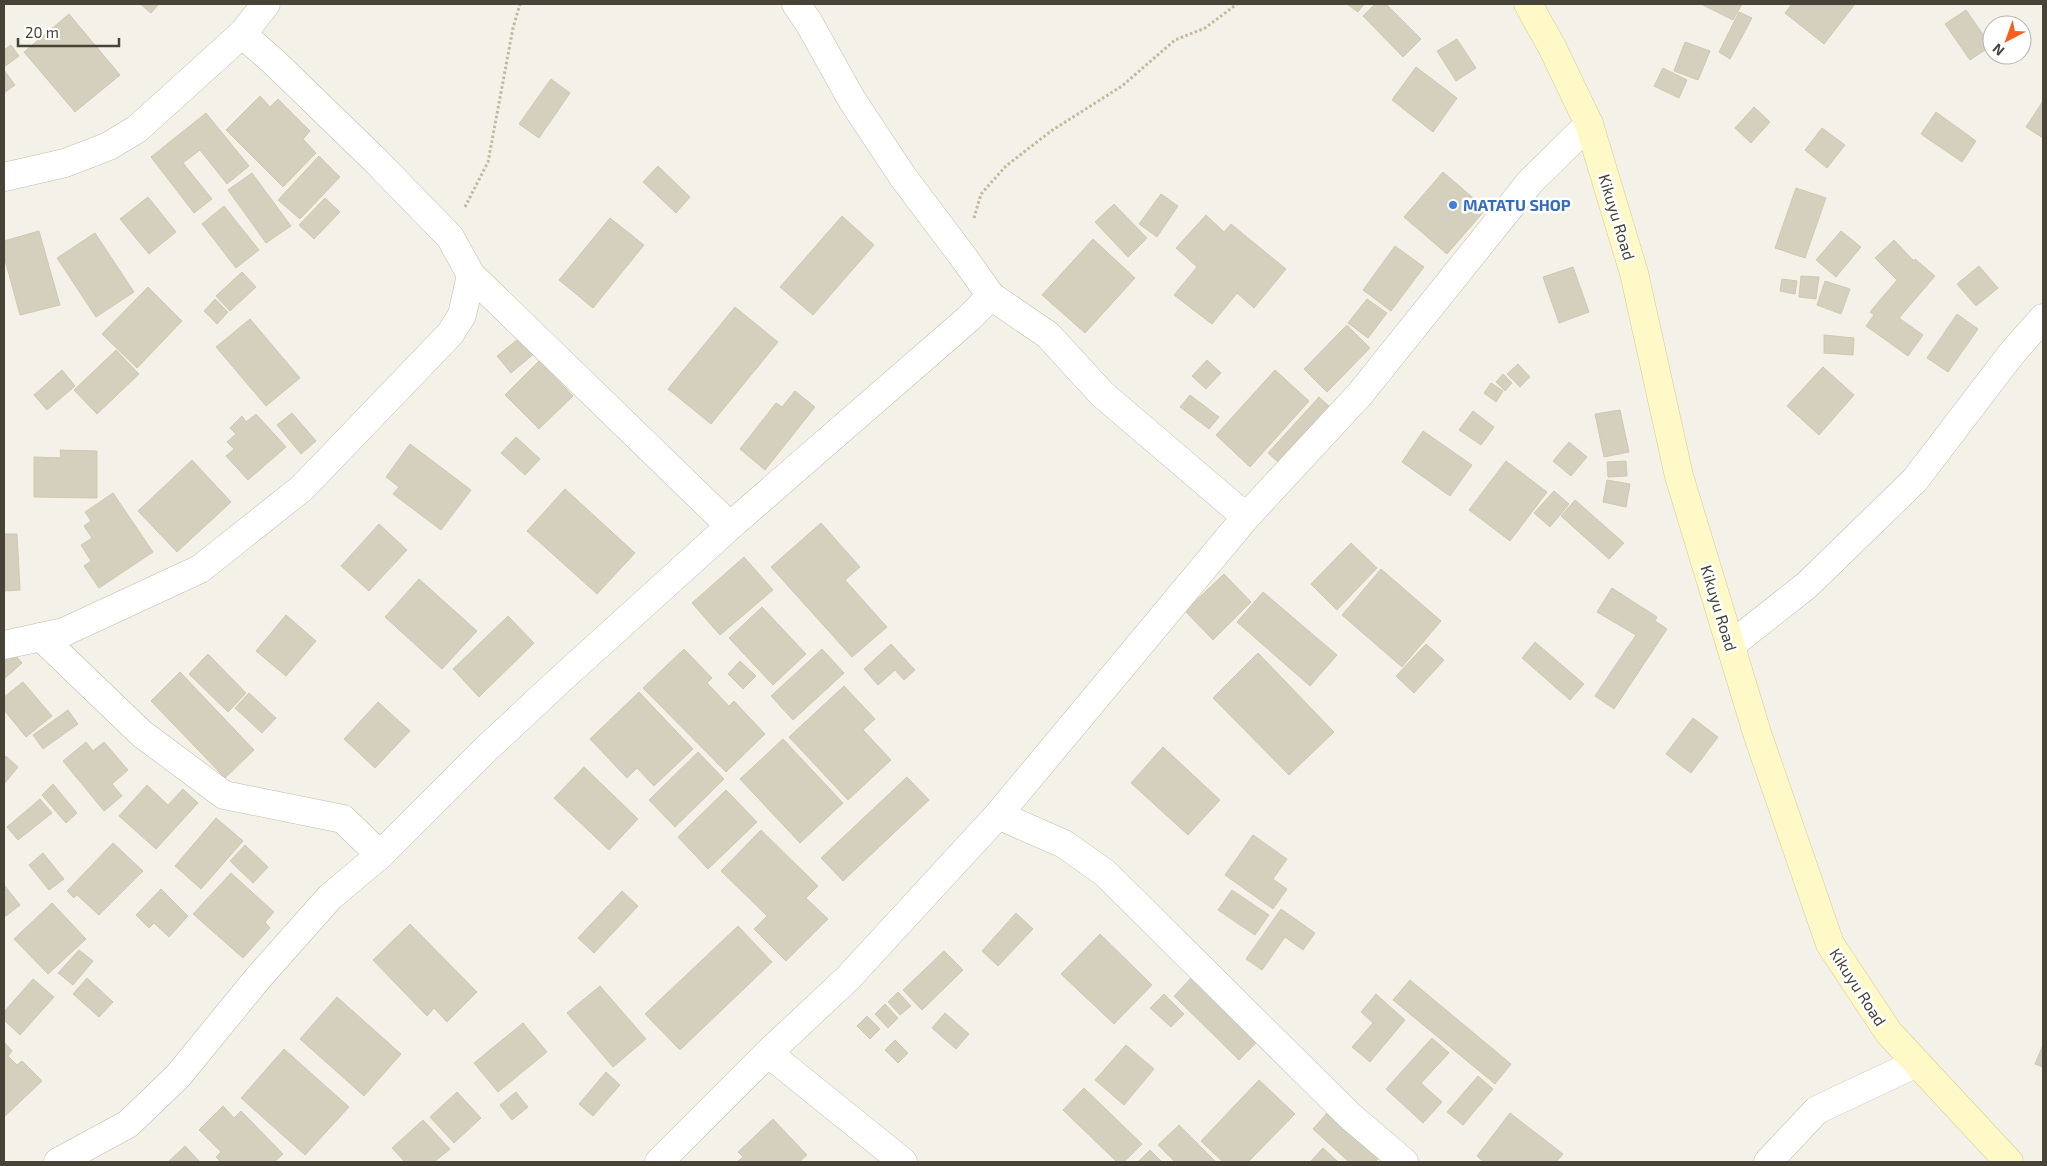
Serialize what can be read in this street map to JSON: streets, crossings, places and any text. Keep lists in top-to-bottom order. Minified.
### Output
{"streets":{"main road":["Kikuyu Road"]},"places":["MATATU SHOP"],"scale_bar":"20 m","north":"bottom left"}
